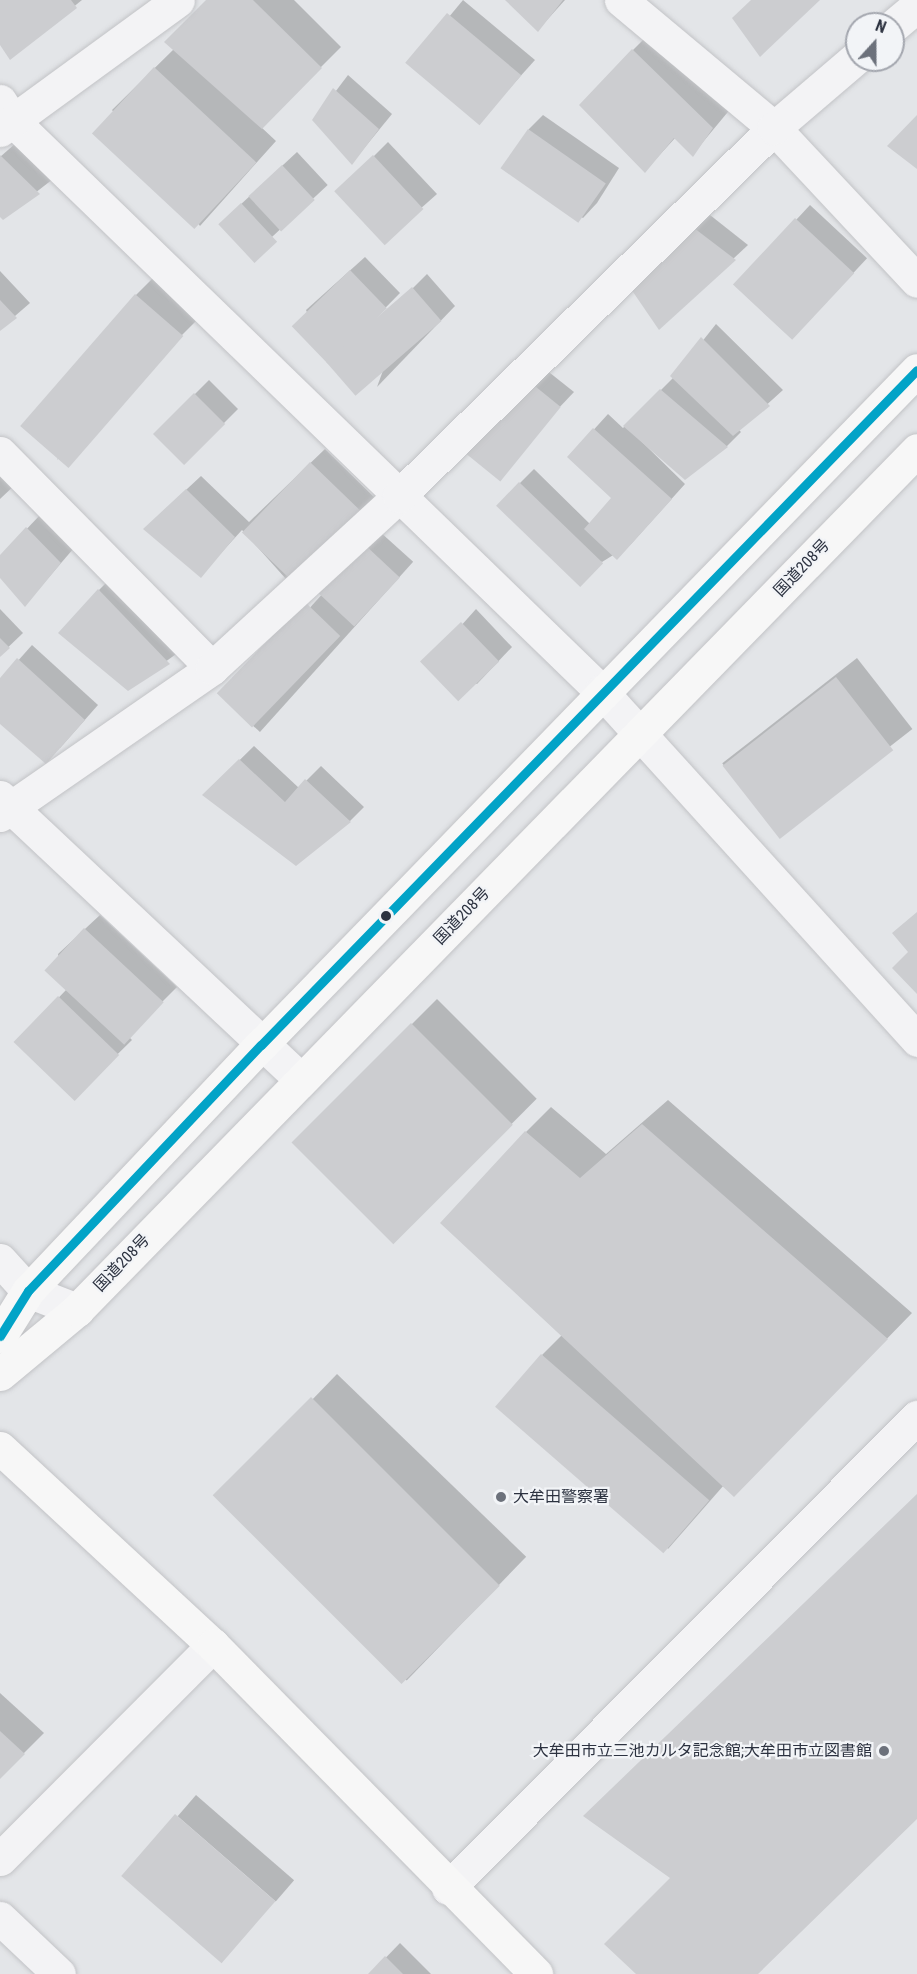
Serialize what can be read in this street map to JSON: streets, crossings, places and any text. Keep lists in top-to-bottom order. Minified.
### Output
{"streets":{"main road":["国道208号"]},"places":["大牟田警察署","大牟田市立三池カルタ記念館;大牟田市立図書館"],"north":"top"}
